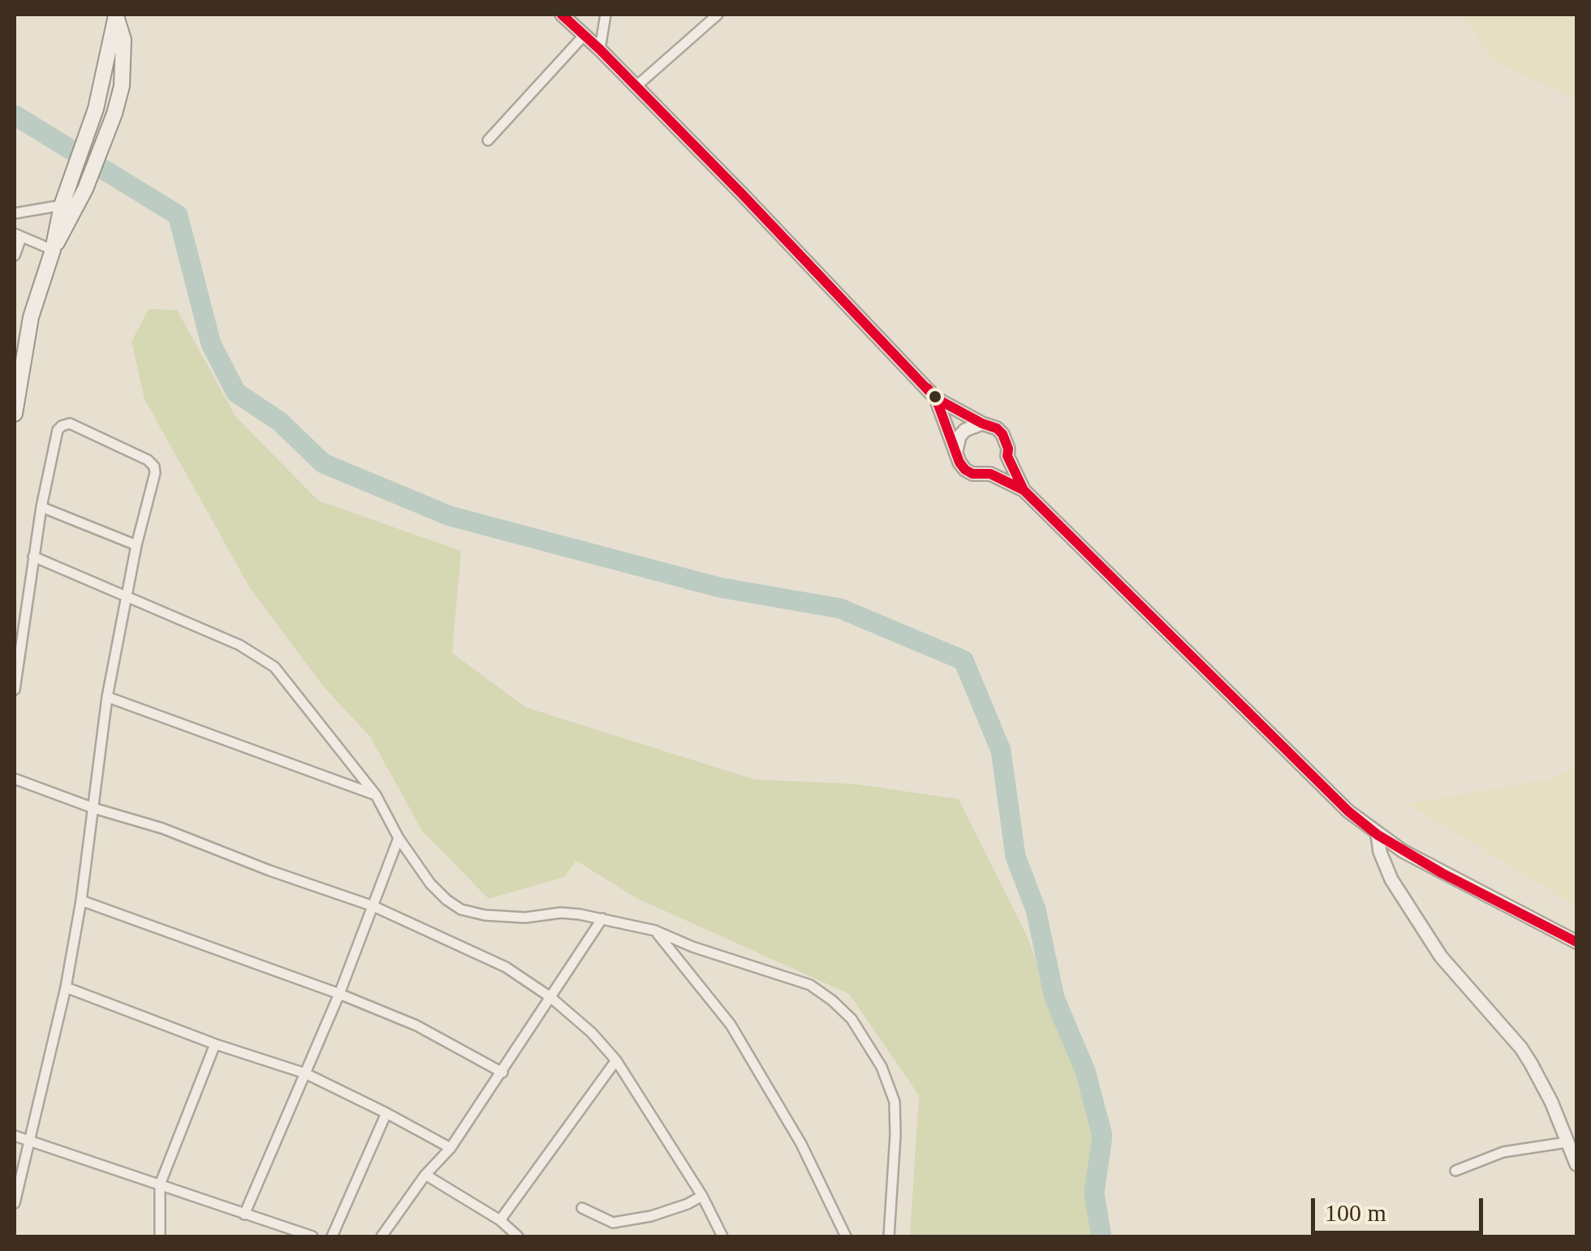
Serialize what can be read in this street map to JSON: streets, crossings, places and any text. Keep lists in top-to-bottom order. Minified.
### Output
{"scale_bar":"100 m"}
